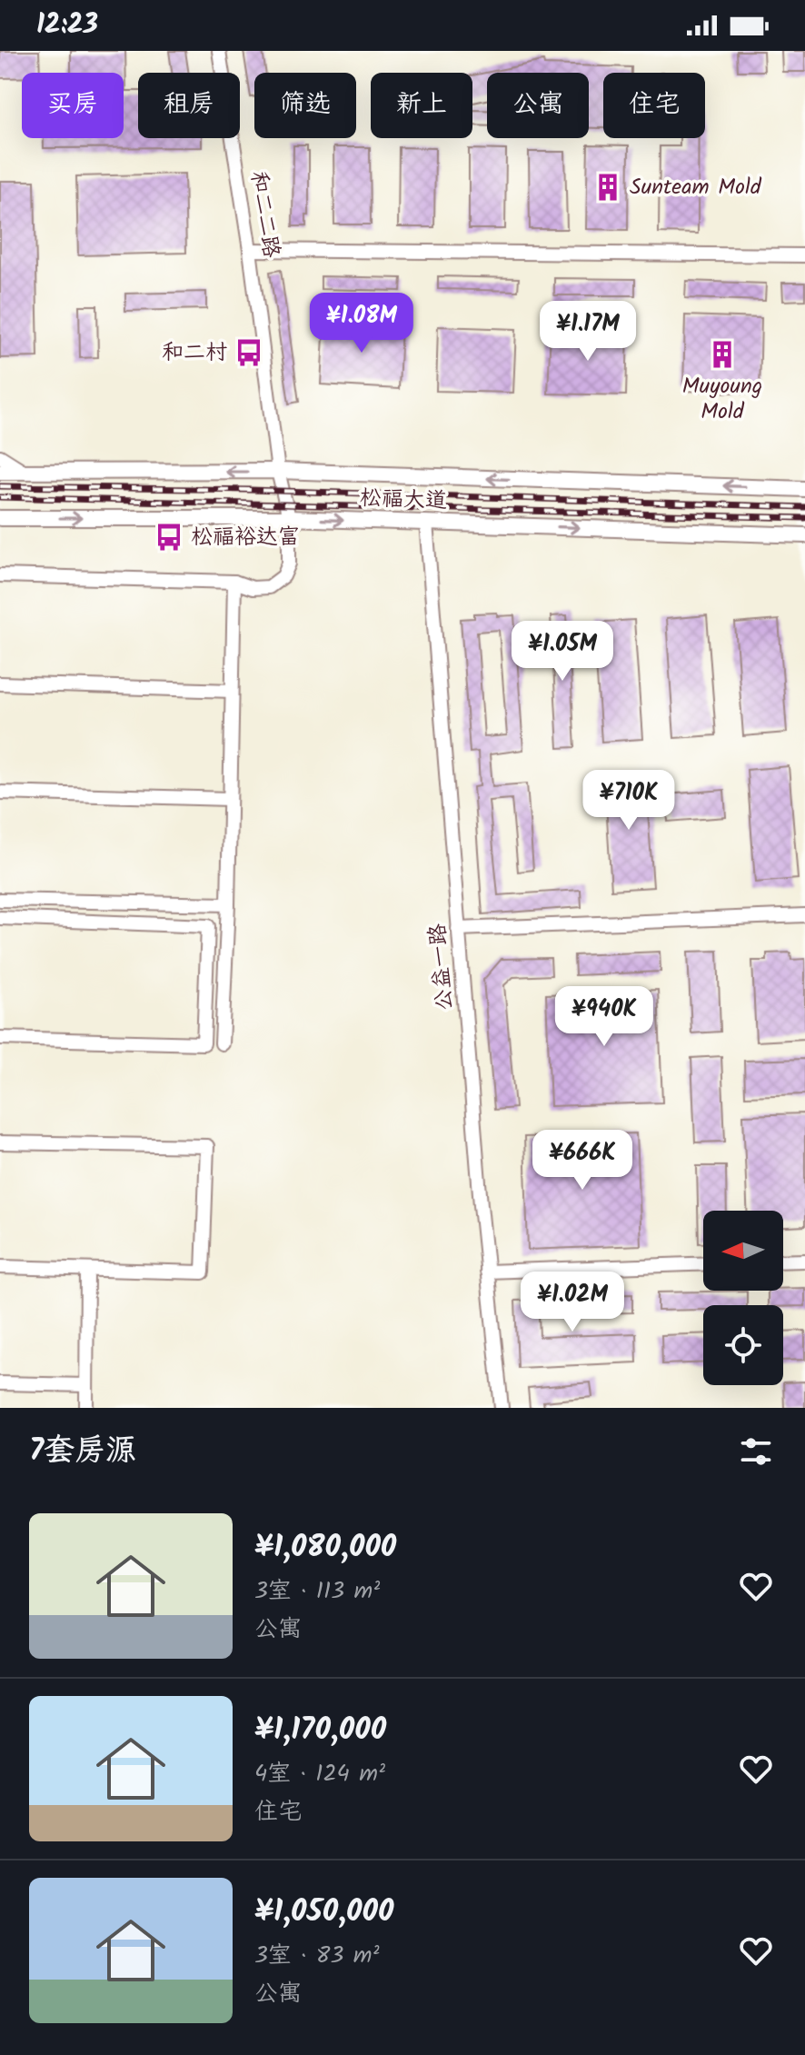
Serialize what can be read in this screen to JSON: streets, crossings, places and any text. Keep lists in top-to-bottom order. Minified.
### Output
{"streets":{"main road":["松福大道"],"street":["和二二路","公益一路"]},"crossings":[["和二二路","松福大道"],["松福大道","公益一路"]],"places":{"building":["Sunteam Mold","Muyoung Mold"],"bus stop":["和二村","松福裕达富"]},"north":"left","page":{"status":"12:23","chip":["买房","租房","筛选","新上","公寓","住宅"],"price":["¥1.08M","¥1.17M","¥1.05M","¥710K","¥940K","¥666K","¥1.02M"],"heading":"7套房源","list":[{"name":"¥1,080,000","note":"3室 · 113 m² · 公寓"},{"name":"¥1,170,000","note":"4室 · 124 m² · 住宅"},{"name":"¥1,050,000","note":"3室 · 83 m² · 公寓"}]}}
